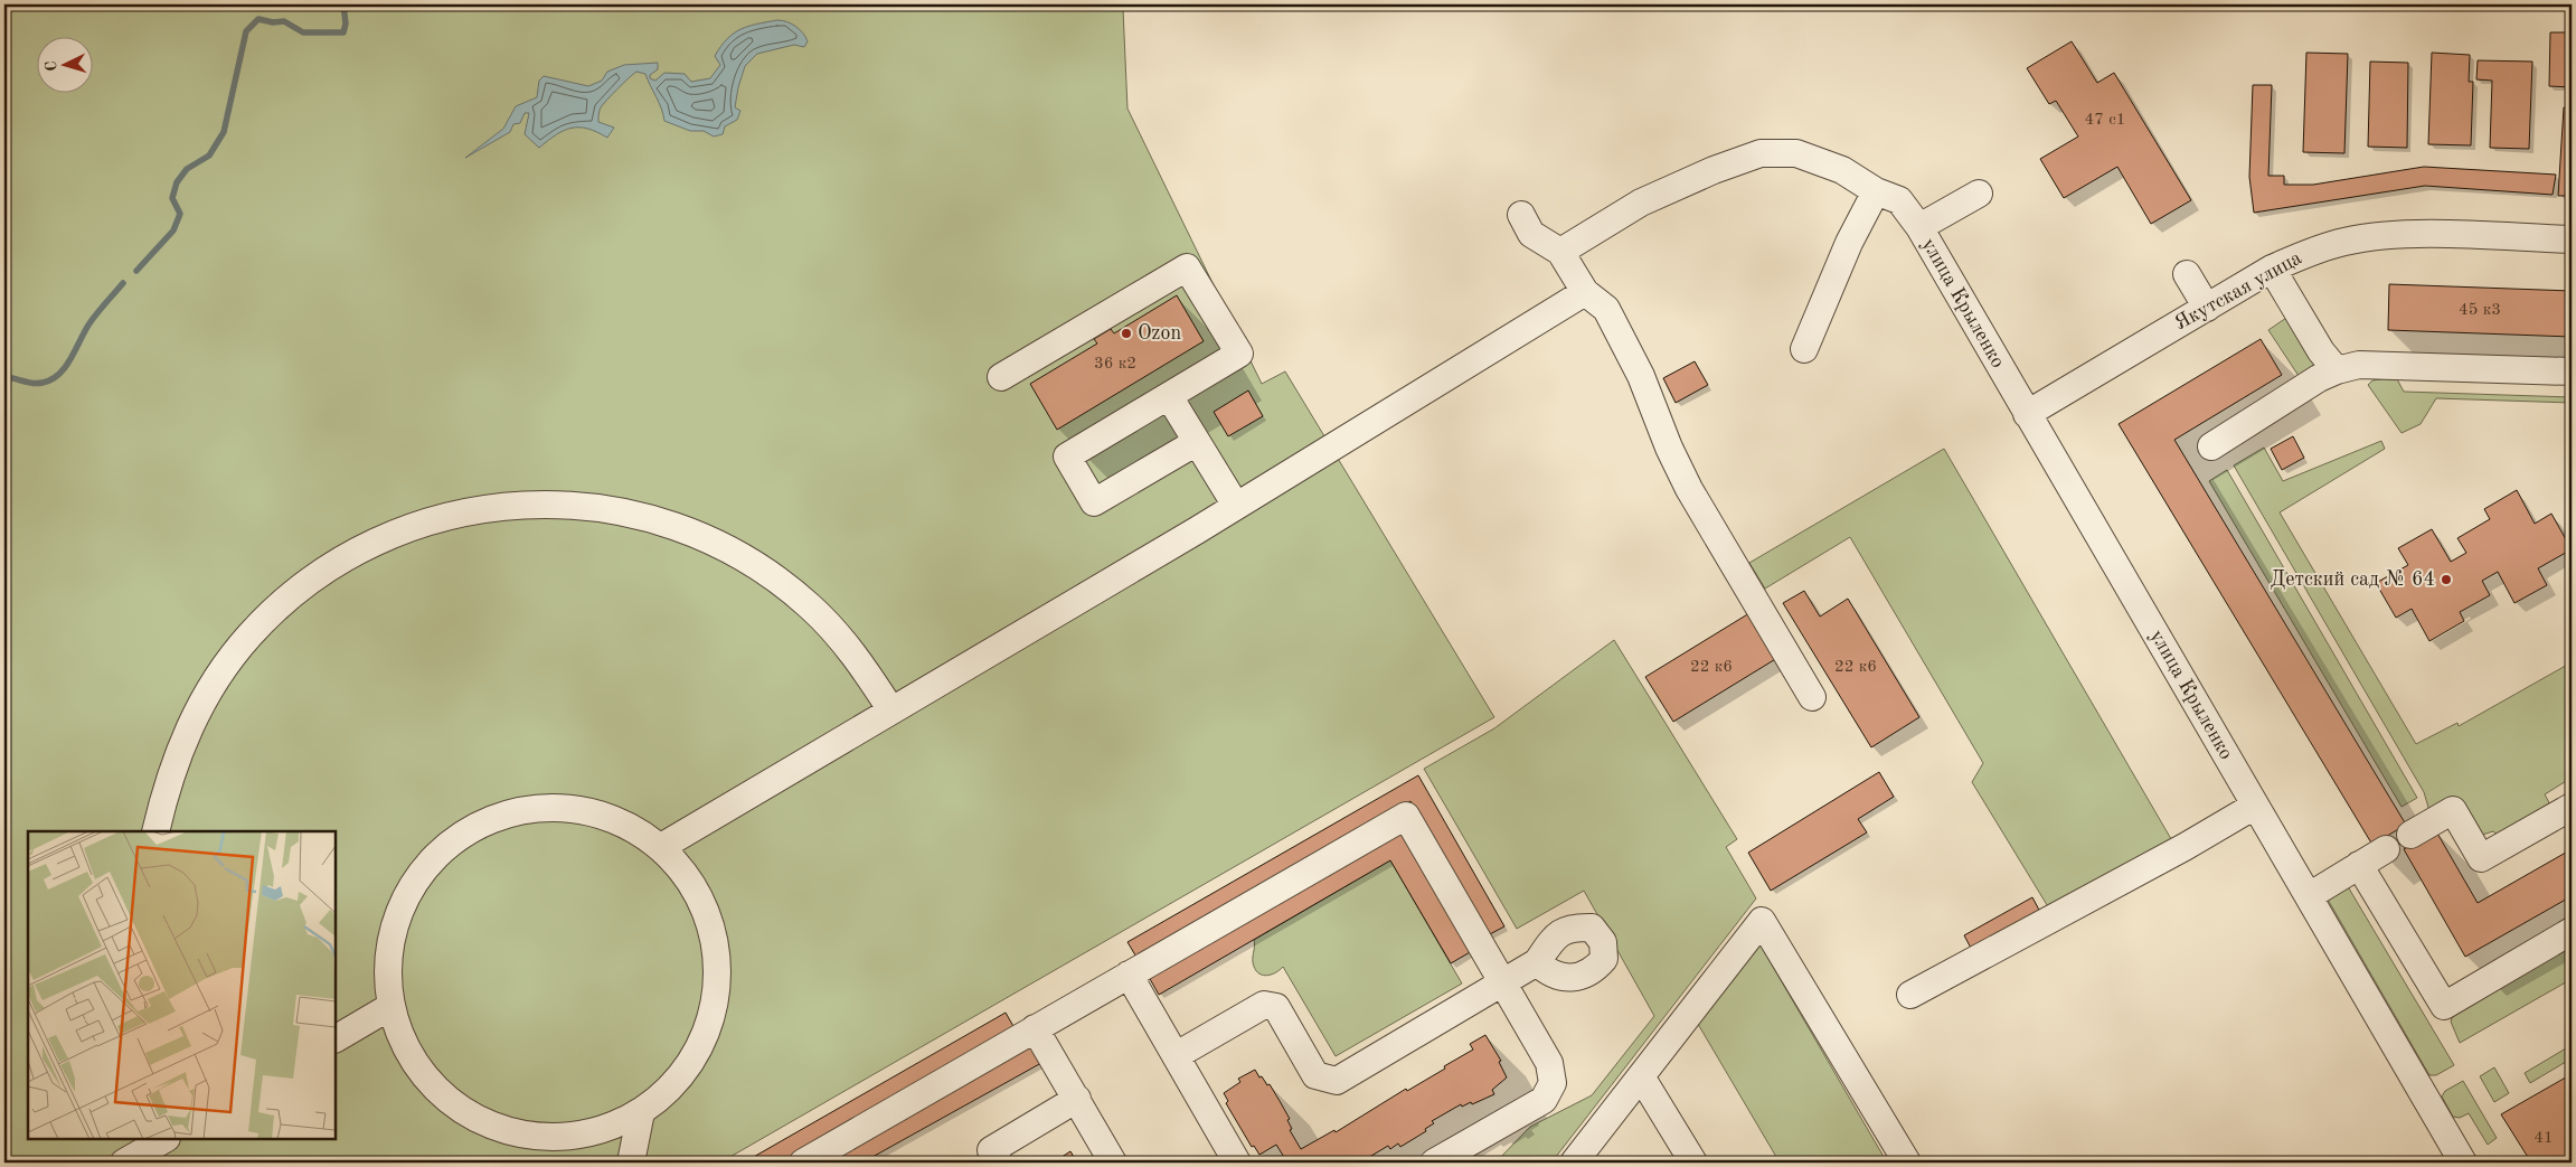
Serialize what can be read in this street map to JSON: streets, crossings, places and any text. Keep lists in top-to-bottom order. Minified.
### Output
{"streets":{"street":["Якутская улица","улица Крыленко"]},"crossings":[["Якутская улица","улица Крыленко"]],"places":["Ozon","Детский сад № 64"],"house_numbers":["47 с1","45 к3","36 к2","22 к6","22 к6","41"],"north":"left"}
